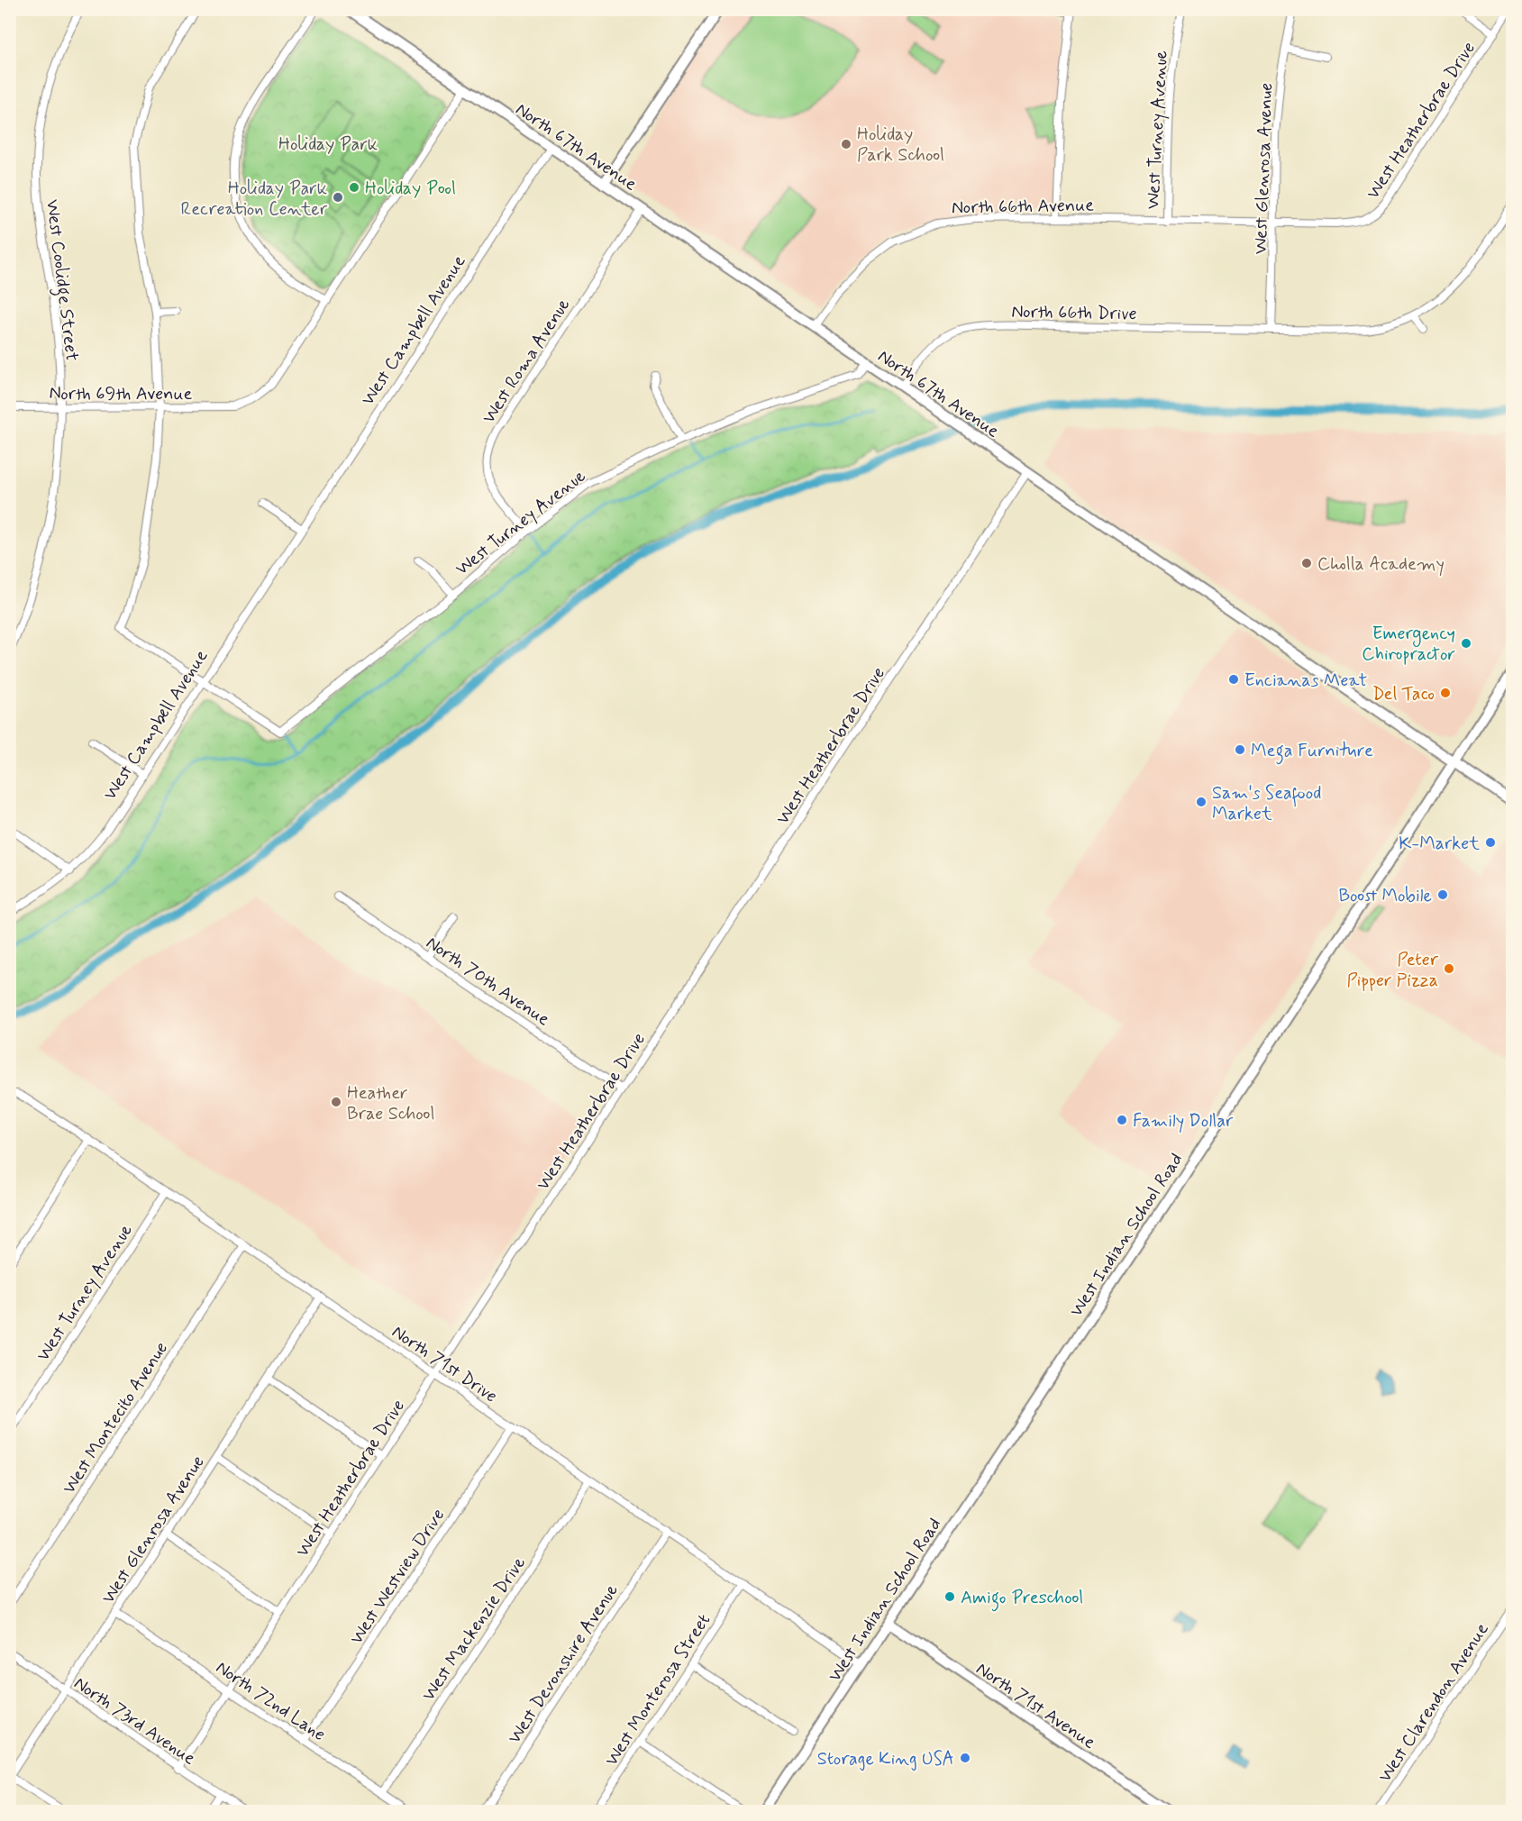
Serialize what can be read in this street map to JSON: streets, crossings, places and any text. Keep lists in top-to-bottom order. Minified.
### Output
{"streets":{"main road":["North 67th Avenue","West Indian School Road","North 71st Avenue"],"street":["West Heatherbrae Drive","West Turney Avenue","West Glenrosa Avenue","North 66th Avenue","West Coolidge Street","North 66th Drive","West Campbell Avenue","West Roma Avenue","North 69th Avenue","North 70th Avenue","North 71st Drive","West Montecito Avenue","West Westview Drive","West Mackenzie Drive","West Devonshire Avenue","West Monterosa Street","North 72nd Lane","West Clarendon Avenue","North 73rd Avenue"]},"crossings":[["West Heatherbrae Drive","North 67th Avenue"],["West Heatherbrae Drive","West Glenrosa Avenue"],["West Heatherbrae Drive","North 66th Avenue"],["West Heatherbrae Drive","North 70th Avenue"],["West Heatherbrae Drive","North 71st Drive"],["West Heatherbrae Drive","North 72nd Lane"],["West Heatherbrae Drive","North 73rd Avenue"],["West Turney Avenue","North 67th Avenue"],["West Turney Avenue","North 66th Avenue"],["West Turney Avenue","West Campbell Avenue"],["West Turney Avenue","West Roma Avenue"],["West Turney Avenue","North 71st Drive"],["North 67th Avenue","North 66th Avenue"],["North 67th Avenue","North 66th Drive"],["North 67th Avenue","West Campbell Avenue"],["North 67th Avenue","West Roma Avenue"],["North 67th Avenue","West Indian School Road"],["West Glenrosa Avenue","North 66th Avenue"],["West Glenrosa Avenue","North 66th Drive"],["West Glenrosa Avenue","North 71st Drive"],["West Glenrosa Avenue","North 72nd Lane"],["West Glenrosa Avenue","North 73rd Avenue"],["West Coolidge Street","North 69th Avenue"],["West Indian School Road","North 71st Drive"],["West Indian School Road","North 71st Avenue"],["North 71st Drive","West Montecito Avenue"],["North 71st Drive","West Westview Drive"],["North 71st Drive","West Mackenzie Drive"],["North 71st Drive","West Devonshire Avenue"],["North 71st Drive","West Monterosa Street"],["West Westview Drive","North 72nd Lane"],["West Mackenzie Drive","North 72nd Lane"]],"parks":["Holiday Park"],"places":["Holiday Park School","Holiday Pool","Holiday Park Recreation Center","Cholla Academy","Emergency Chiropractor","Encianas Meat","Del Taco","Mega Furniture","Sam's Seafood Market","K-Market","Boost Mobile","Peter Pipper Pizza","Heather Brae School","Family Dollar","Amigo Preschool","Storage King USA"]}
